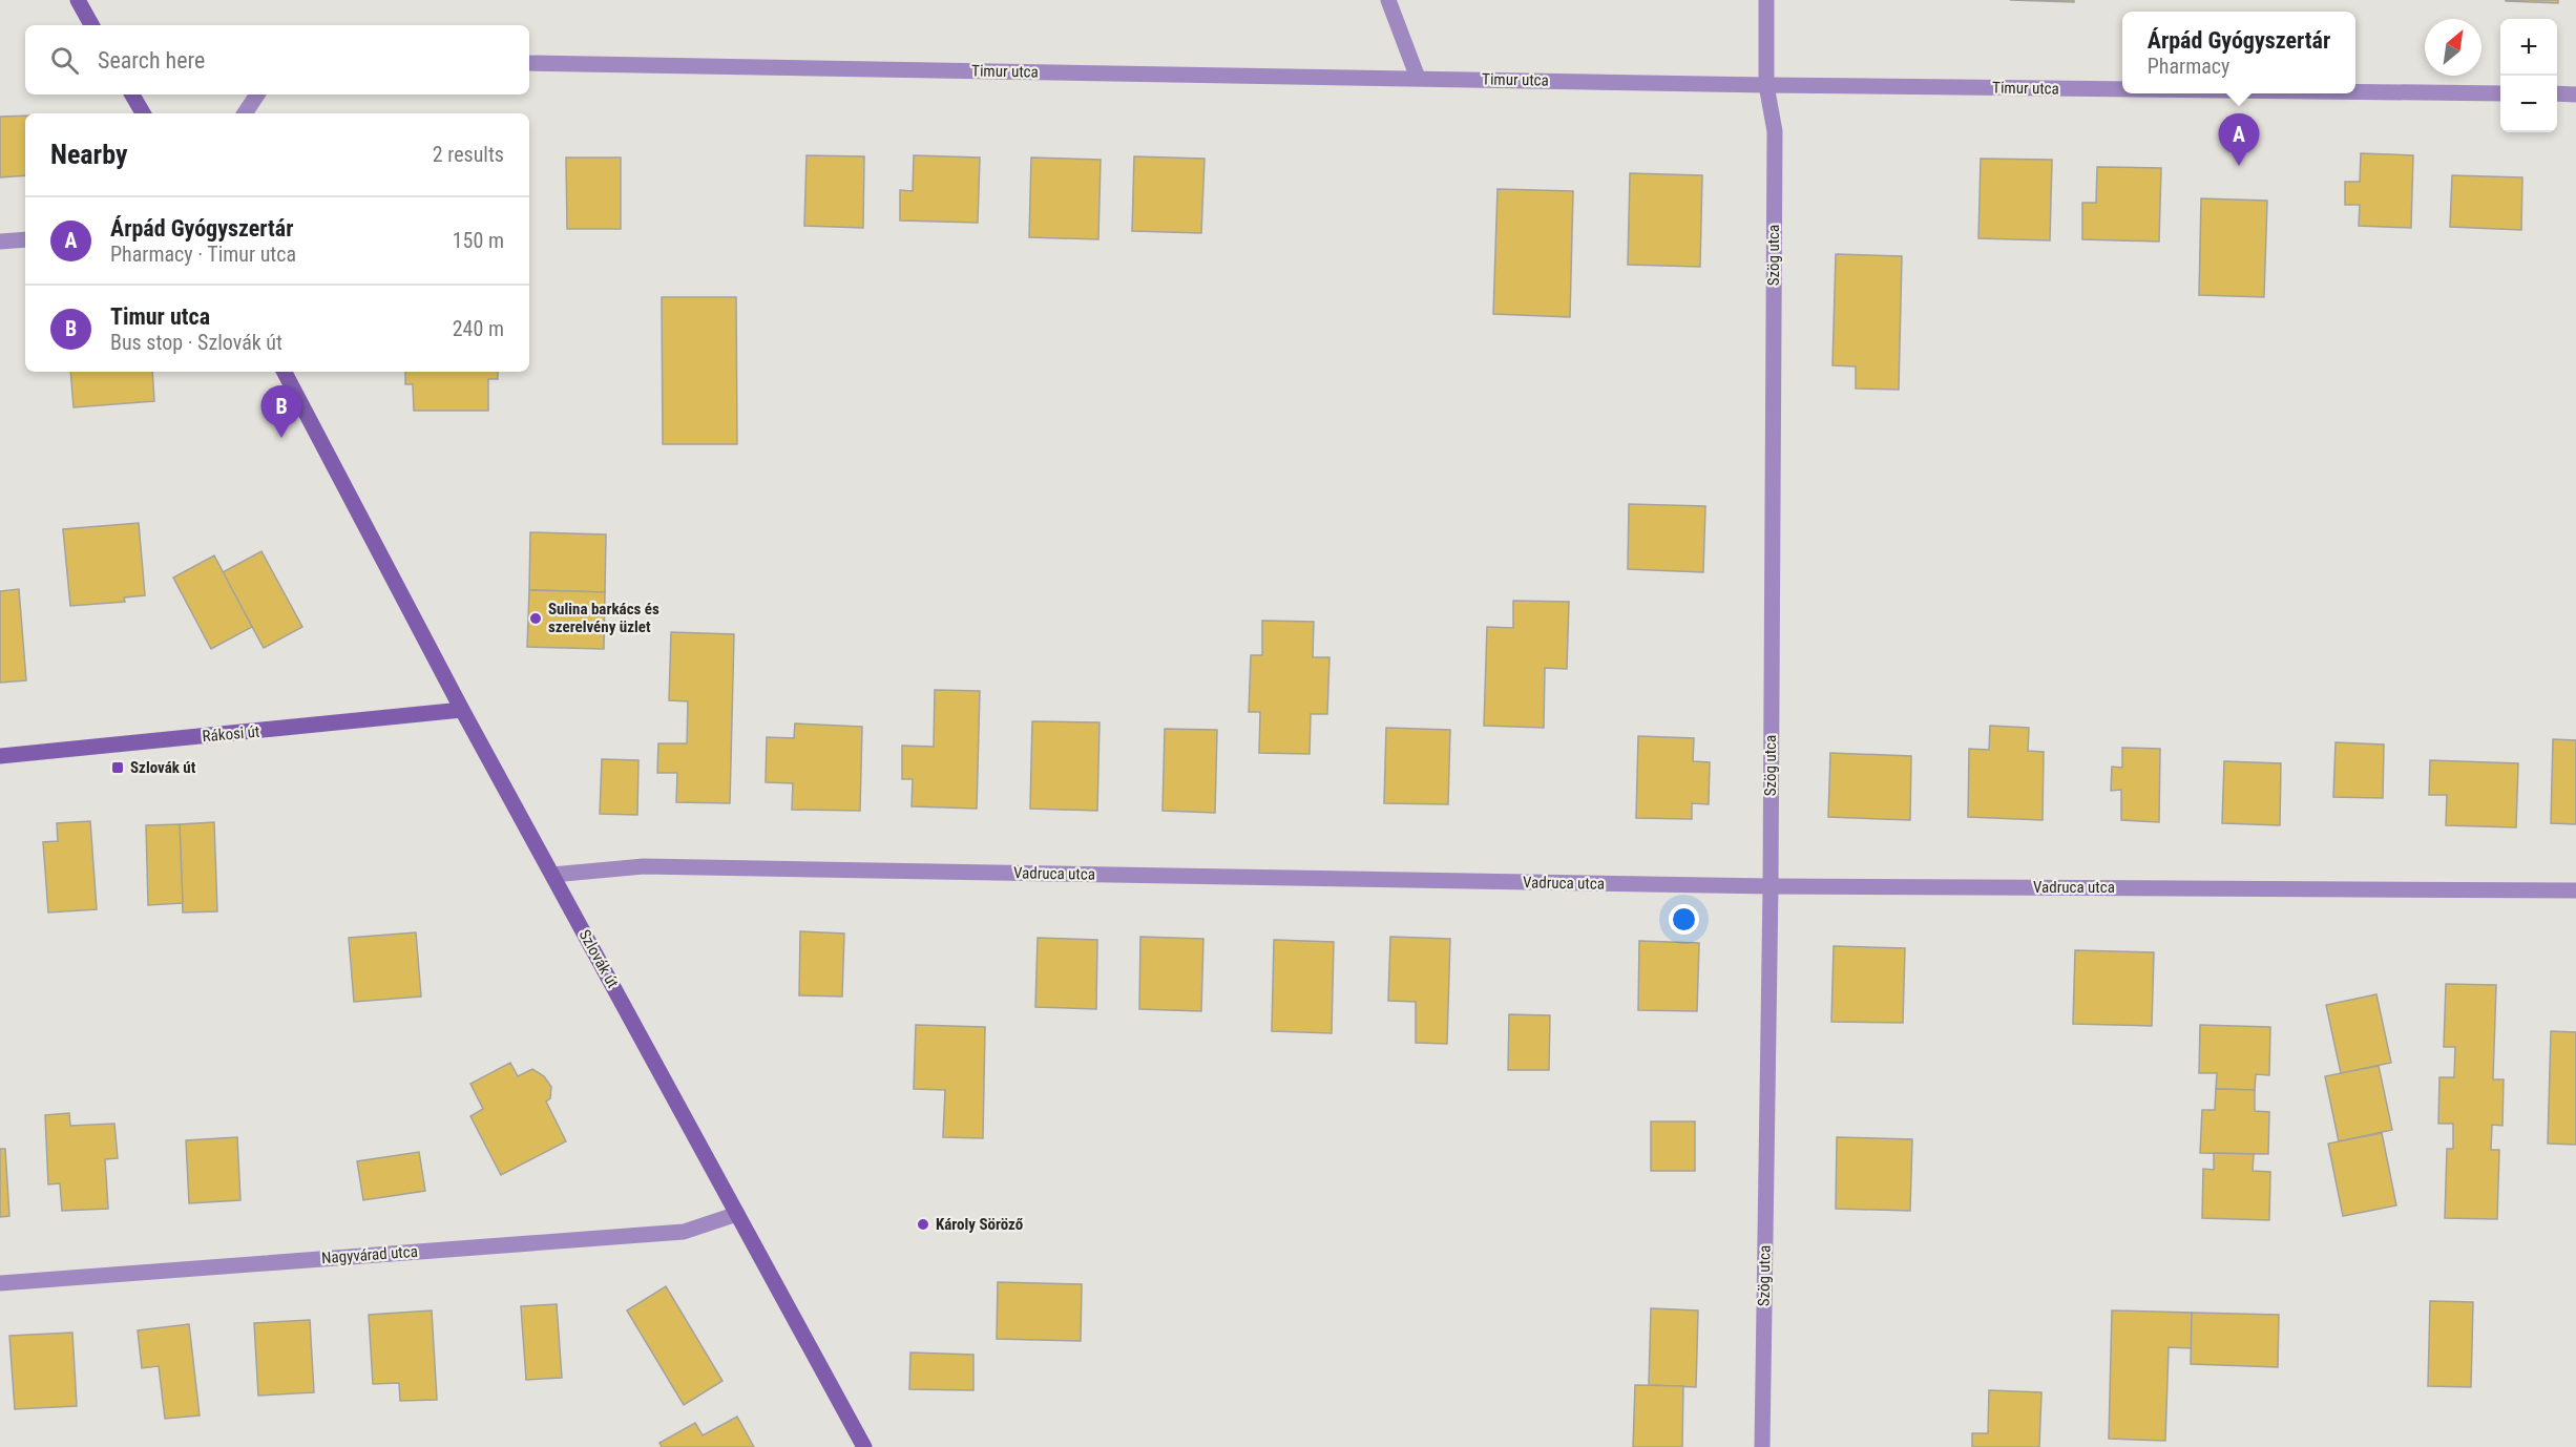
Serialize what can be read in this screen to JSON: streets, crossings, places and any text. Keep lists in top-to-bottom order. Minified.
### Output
{"streets":{"main road":["Rákosi út","Szlovák út"],"street":["Timur utca","Szög utca","Vadruca utca","Nagyvárad utca"]},"crossings":[["Timur utca","Szög utca"],["Szög utca","Vadruca utca"],["Rákosi út","Szlovák út"],["Vadruca utca","Szlovák út"],["Szlovák út","Nagyvárad utca"]],"places":{"other":["Sulina barkács és szerelvény üzlet","Károly Söröző"],"transit":["Szlovák út"]},"north":"top right","page":{"popup":["Árpád Gyógyszertár","Pharmacy"],"map_buttons":["+","−"],"search":"Search here","pins":["A","B"],"heading":["Nearby","2 results"],"list":[{"mark":"A","name":"Árpád Gyógyszertár","note":"Pharmacy · Timur utca","value":"150 m"},{"mark":"B","name":"Timur utca","note":"Bus stop · Szlovák út","value":"240 m"}]}}
